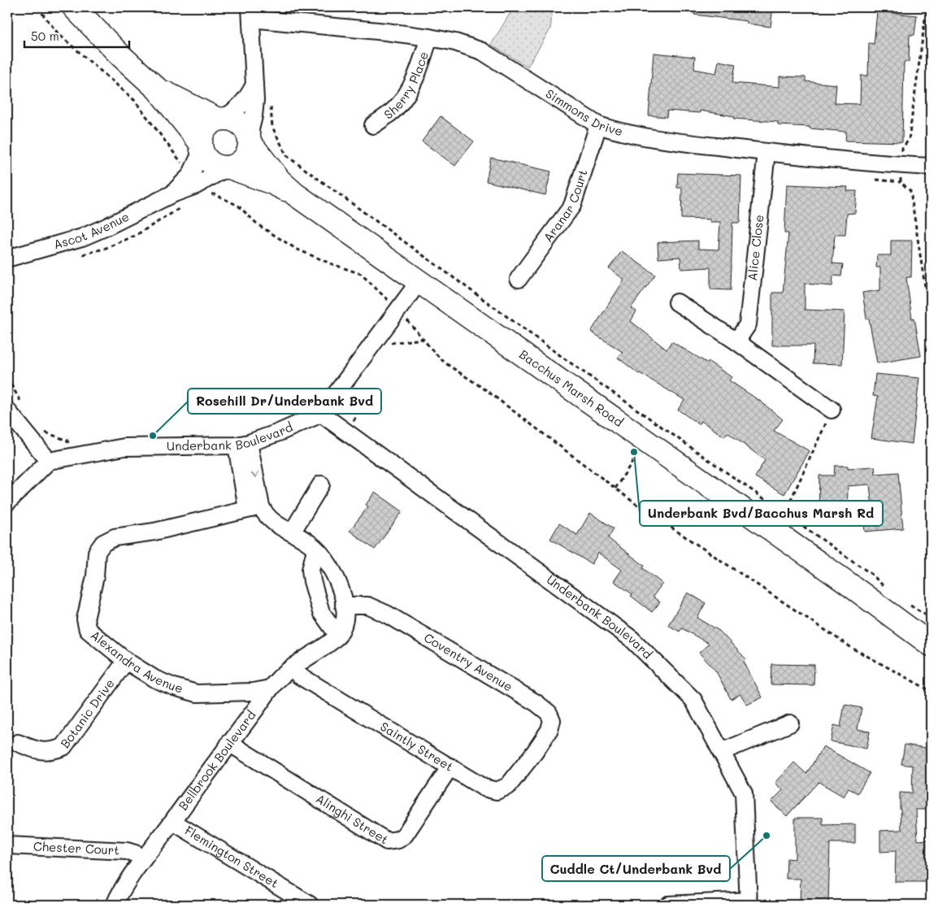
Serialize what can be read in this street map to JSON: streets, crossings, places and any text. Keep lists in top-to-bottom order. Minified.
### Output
{"streets":{"main road":["Bacchus Marsh Road"],"street":["Sherry Place","Simmons Drive","Aranar Court","Ascot Avenue","Alice Close","Underbank Boulevard","Alexandra Avenue","Coventry Avenue","Botanic Drive","Saintly Street","Bellbrook Boulevard","Alinghi Street","Chester Court","Flemington Street"]},"crossings":[["Sherry Place","Simmons Drive"],["Simmons Drive","Aranar Court"],["Simmons Drive","Alice Close"],["Bacchus Marsh Road","Underbank Boulevard"],["Alexandra Avenue","Botanic Drive"],["Alexandra Avenue","Bellbrook Boulevard"],["Coventry Avenue","Saintly Street"],["Saintly Street","Bellbrook Boulevard"],["Saintly Street","Alinghi Street"],["Bellbrook Boulevard","Alinghi Street"],["Bellbrook Boulevard","Chester Court"],["Bellbrook Boulevard","Flemington Street"]],"places":["Rosehill Dr/Underbank Bvd","Underbank Bvd/Bacchus Marsh Rd","Cuddle Ct/Underbank Bvd"],"scale_bar":"50 m"}
